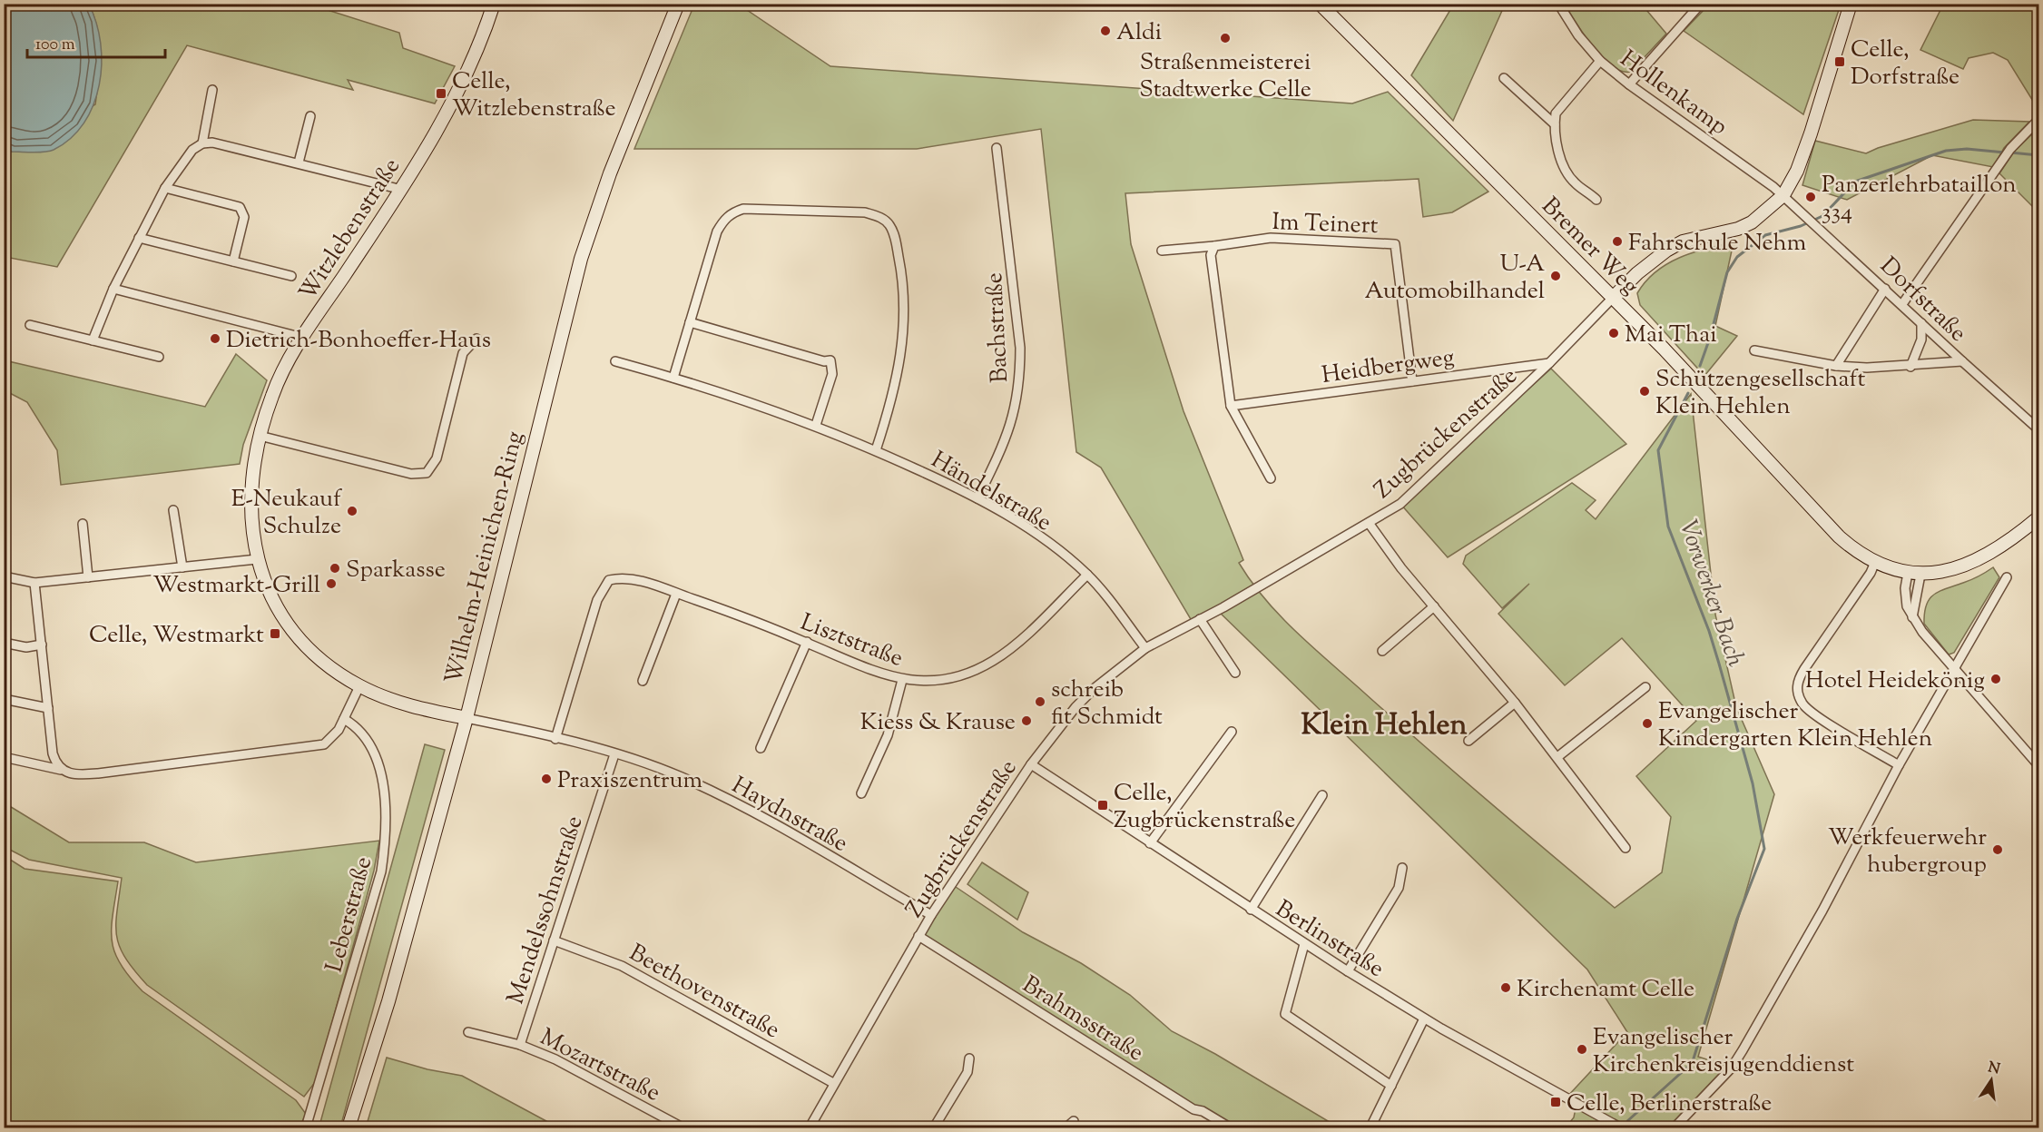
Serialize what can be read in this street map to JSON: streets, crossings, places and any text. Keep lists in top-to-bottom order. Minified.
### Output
{"streets":{"main road":["Witzlebenstraße","Bremer Weg","Wilhelm-Heinichen-Ring"],"street":["Hollenkamp","Im Teinert","Dorfstraße","Bachstraße","Heidbergweg","Zugbrückenstraße","Händelstraße","Lisztstraße","Haydnstraße","Mendelssohnstraße","Leberstraße","Berlinstraße","Beethovenstraße","Brahmsstraße","Mozartstraße"]},"crossings":[["Hollenkamp","Dorfstraße"],["Im Teinert","Heidbergweg"],["Witzlebenstraße","Wilhelm-Heinichen-Ring"],["Witzlebenstraße","Haydnstraße"],["Bremer Weg","Zugbrückenstraße"],["Bachstraße","Händelstraße"],["Heidbergweg","Zugbrückenstraße"],["Zugbrückenstraße","Händelstraße"],["Zugbrückenstraße","Haydnstraße"],["Zugbrückenstraße","Berlinstraße"],["Zugbrückenstraße","Beethovenstraße"],["Zugbrückenstraße","Brahmsstraße"],["Händelstraße","Lisztstraße"],["Wilhelm-Heinichen-Ring","Haydnstraße"],["Lisztstraße","Haydnstraße"],["Haydnstraße","Mendelssohnstraße"],["Mendelssohnstraße","Beethovenstraße"],["Mendelssohnstraße","Mozartstraße"]],"districts":["Klein Hehlen"],"water":["Vorwerker Bach"],"places":{"other":["Aldi","Straßenmeisterei Stadtwerke Celle","Panzerlehrbataillon 334","Fahrschule Nehm","U-A Automobilhandel","Mai Thai","Dietrich-Bonhoeffer-Haus","Schützengesellschaft Klein Hehlen","E-Neukauf Schulze","Sparkasse","Westmarkt-Grill","Hotel Heidekönig","schreib fit Schmidt","Kiess & Krause","Evangelischer Kindergarten Klein Hehlen","Praxiszentrum","Werkfeuerwehr hubergroup","Kirchenamt Celle","Evangelischer Kirchenkreisjugenddienst"],"transit":["Celle, Dorfstraße","Celle, Witzlebenstraße","Celle, Westmarkt","Celle, Zugbrückenstraße","Celle, Berlinerstraße"]},"scale_bar":"100 m","north":"top"}
